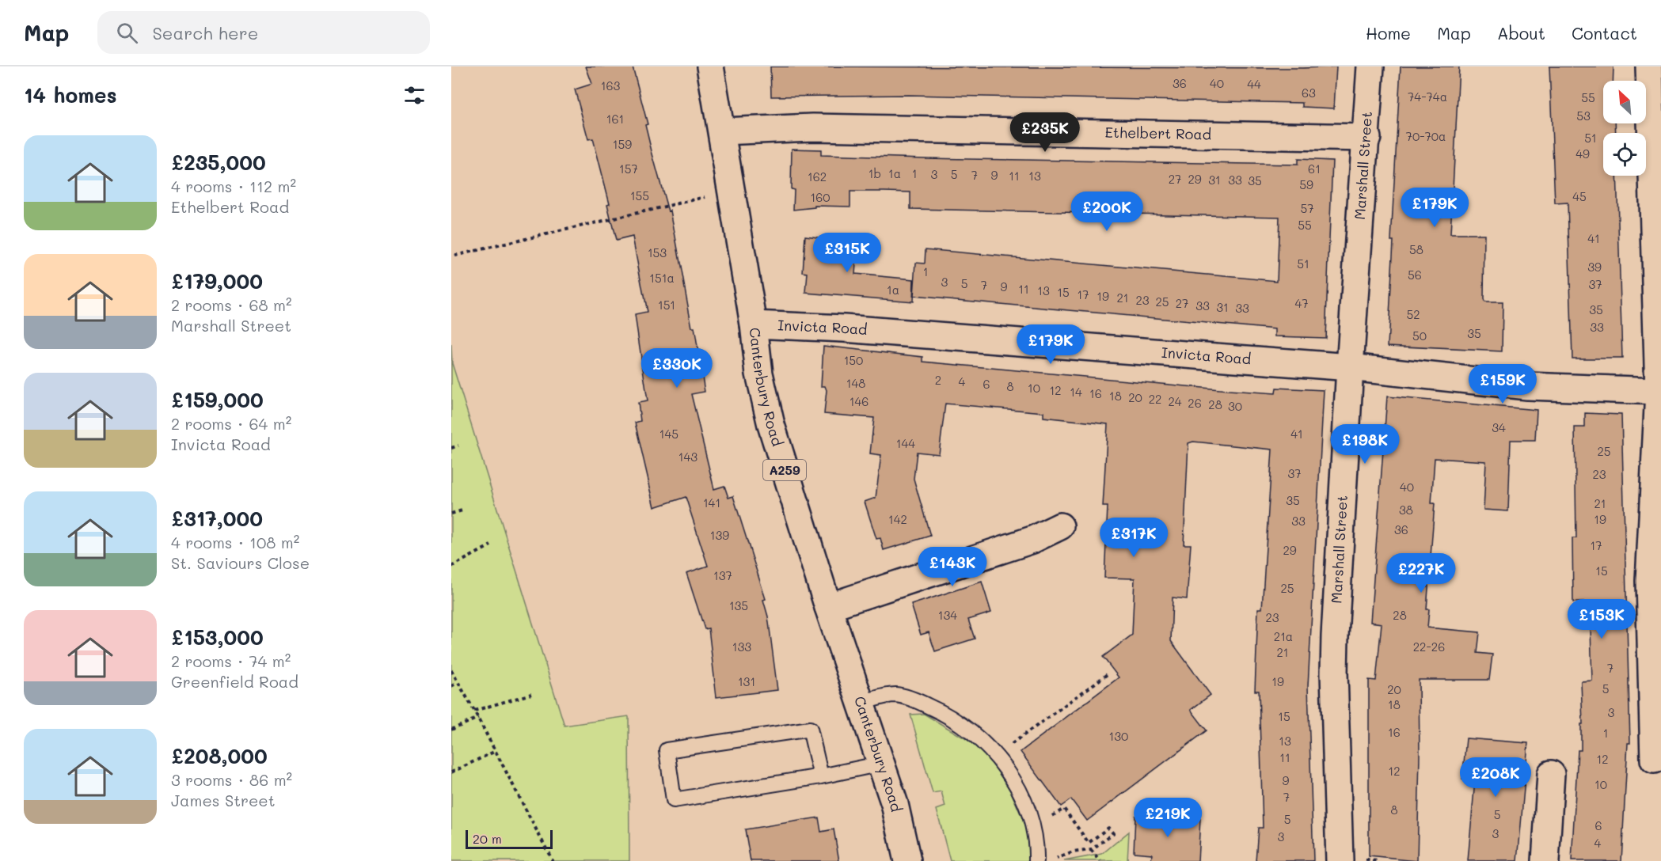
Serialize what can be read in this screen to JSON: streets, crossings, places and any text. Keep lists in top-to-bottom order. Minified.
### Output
{"streets":{"main road":["Ethelbert Road","Marshall Street","Invicta Road","Canterbury Road","A259"]},"crossings":[["Ethelbert Road","Marshall Street"],["Ethelbert Road","Canterbury Road"],["Marshall Street","Invicta Road"],["Invicta Road","Canterbury Road"]],"house_numbers":["36","40","44","163","63","74-74a","55","53","161","70-70a","51","159","49","157","61","1b","1a","1","3","5","7","9","11","13","162","27","29","31","33","35","59","155","45","160","57","55","41","58","153","51","39","1","56","151a","3","5","37","7","9","11","1a","13","15","17","19","21","23","25","27","47","151","33","31","33","35","52","33","35","50","150","2","4","148","6","8","10","12","14","16","18","20","22","146","24","26","28","30","34","145","41","144","25","143","37","23","40","35","141","21","38","142","19","33","36","139","17","29","15","137","25","135","134","28","23","21a","133","22-26","21","7","131","19","5","20","18","3","15","16","1","130","13","11","12","12","9","10","7","8","5","5","6","3","3","4"],"scale_bar":"20 m","north":"top left","page":{"header":"Map","search":"Search here","nav":["Home","Map","About","Contact"],"heading":"14 homes","price":["£235K","£179K","£200K","£315K","£179K","£330K","£159K","£198K","£317K","£143K","£227K","£153K","£208K","£219K"],"list":[{"name":"£235,000","note":"4 rooms · 112 m² · Ethelbert Road"},{"name":"£179,000","note":"2 rooms · 68 m² · Marshall Street"},{"name":"£159,000","note":"2 rooms · 64 m² · Invicta Road"},{"name":"£317,000","note":"4 rooms · 108 m² · St. Saviours Close"},{"name":"£153,000","note":"2 rooms · 74 m² · Greenfield Road"},{"name":"£208,000","note":"3 rooms · 86 m² · James Street"}],"scale":"20 m"}}
